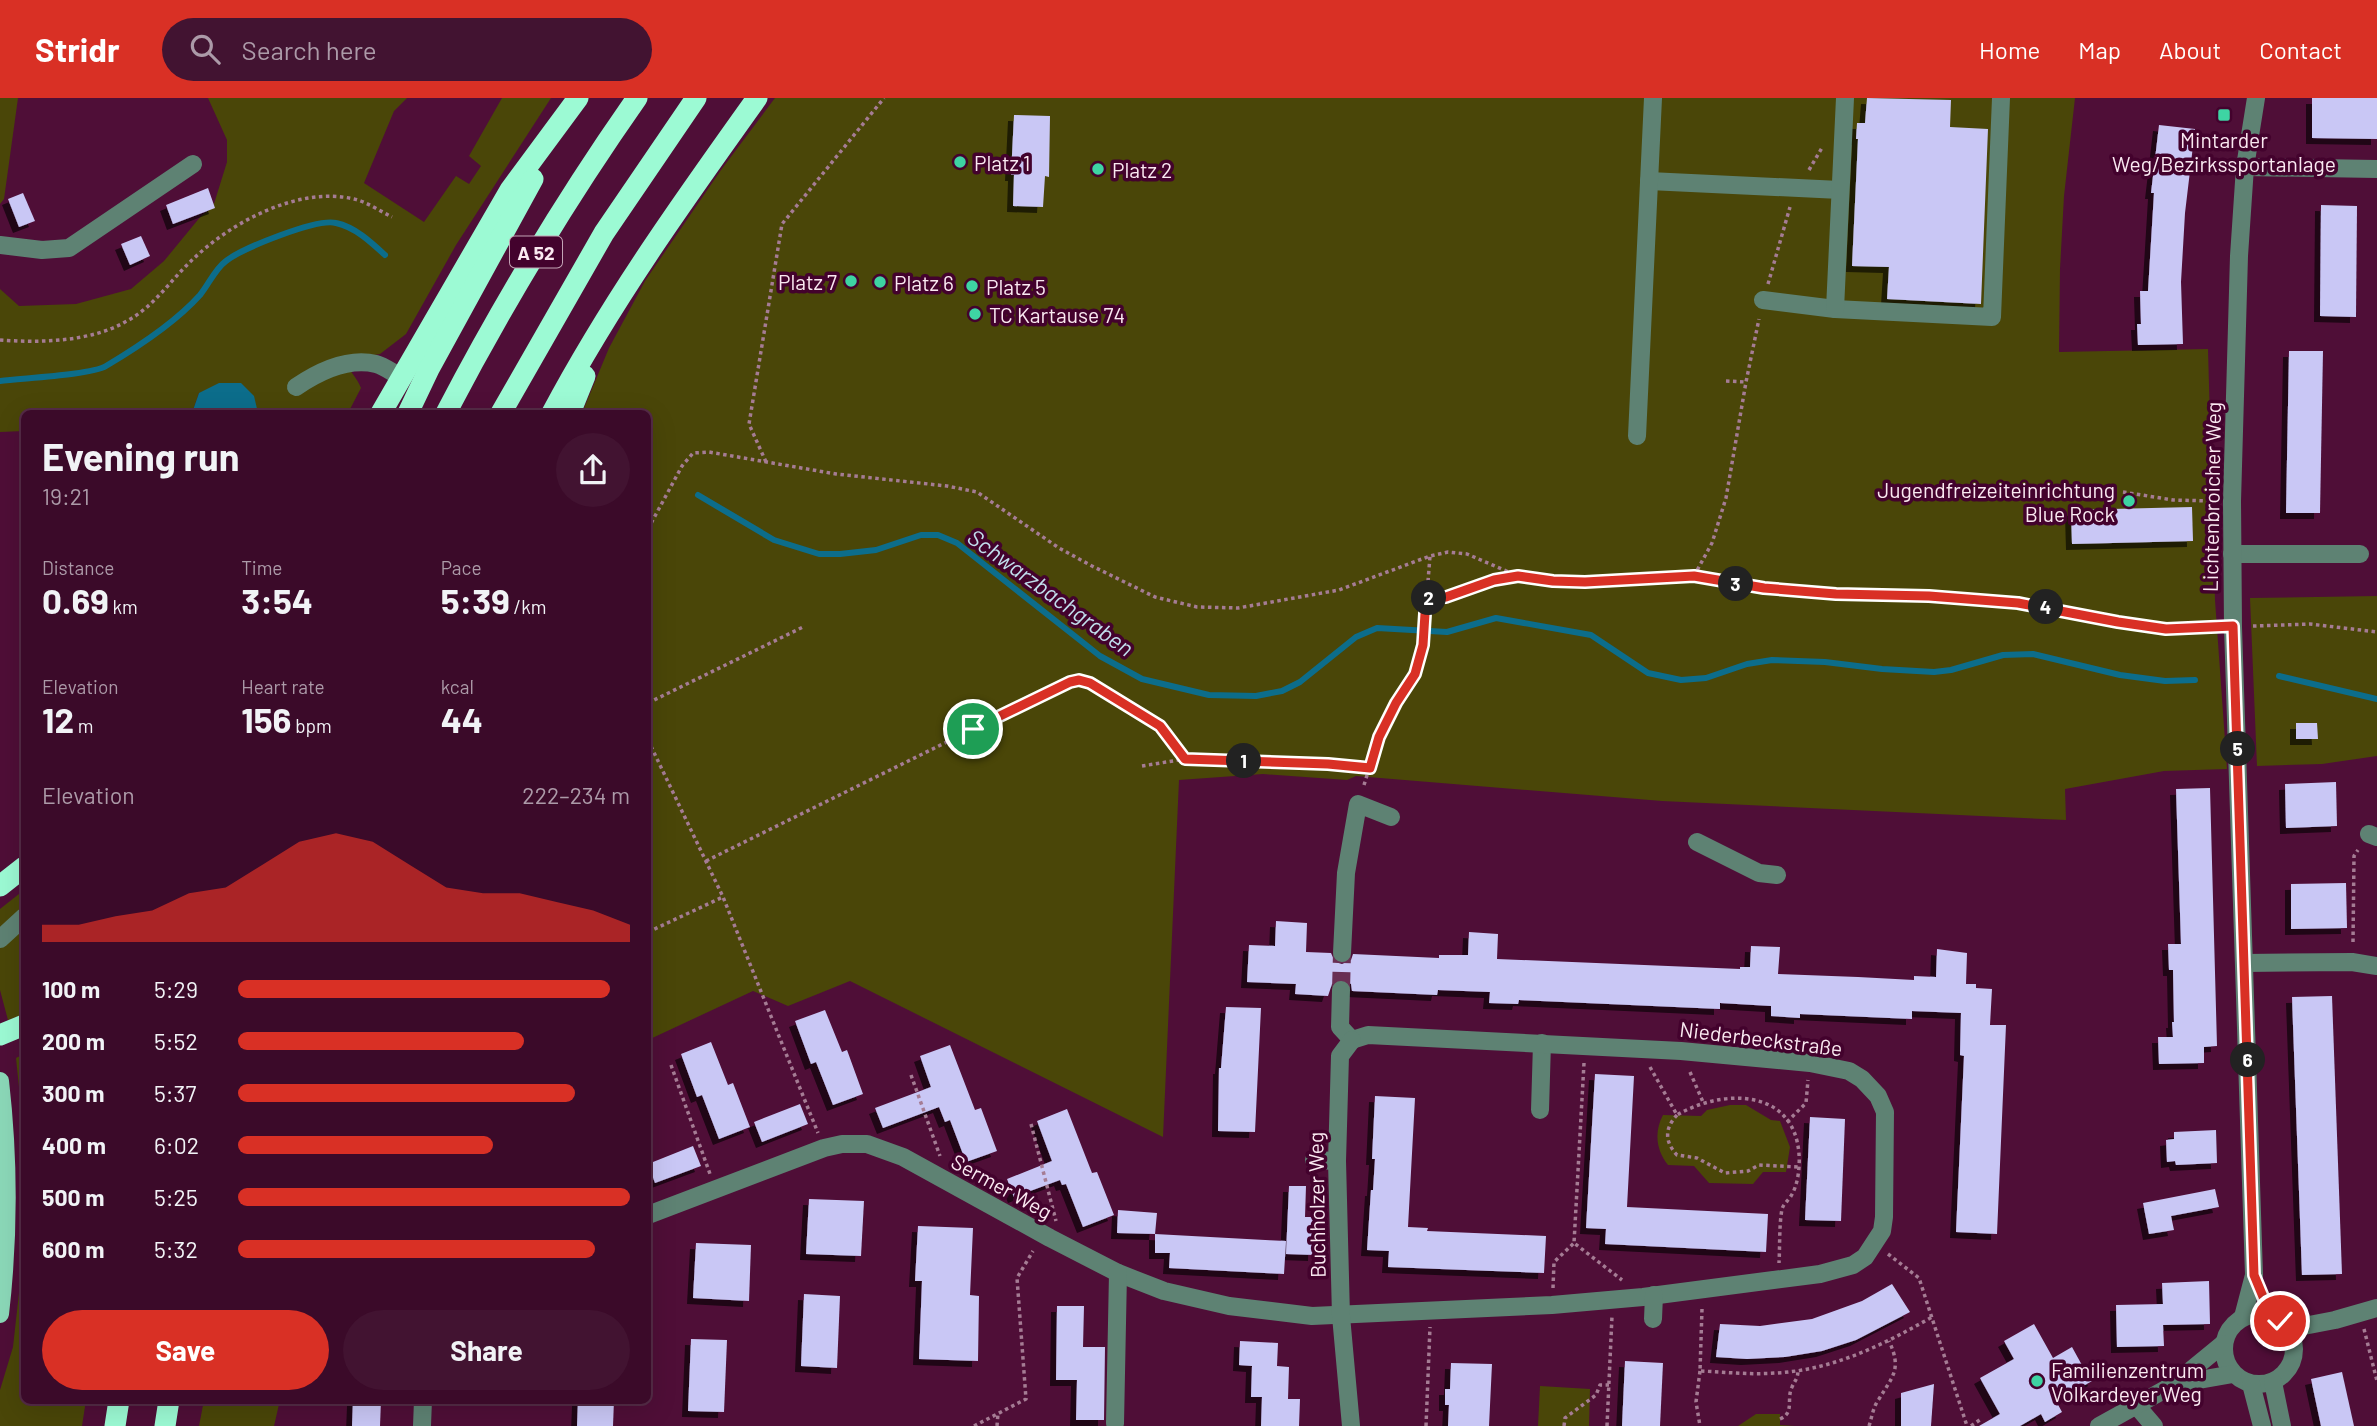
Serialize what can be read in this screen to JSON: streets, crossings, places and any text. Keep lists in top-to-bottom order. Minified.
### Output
{"streets":{"highway":["A 52"],"street":["Lichtenbroicher Weg","Niederbeckstraße","Sermer Weg","Buchholzer Weg"]},"crossings":[["Niederbeckstraße","Buchholzer Weg"],["Sermer Weg","Buchholzer Weg"]],"water":["Schwarzbachgraben"],"places":{"transit":["Mintarder Weg/Bezirkssportanlage"],"other":["Platz 1","Platz 2","Platz 7","Platz 6","Platz 5","TC Kartause 74","Jugendfreizeiteinrichtung Blue Rock","Familienzentrum Volkardeyer Weg"]},"page":{"header":"Stridr","search":"Search here","nav":["Home","Map","About","Contact"],"heading":["Evening run","19:21"],"stats":[["Distance","0.69 km"],["Time","3:54"],["Pace","5:39 /km"],["Elevation","12 m"],["Heart rate","156 bpm"],["kcal","44"]],"pins":["3","2","4","5","1","6"],"chart":["Elevation","222–234 m"],"list":[{"name":"100 m","note":"5:29"},{"name":"200 m","note":"5:52"},{"name":"300 m","note":"5:37"},{"name":"400 m","note":"6:02"},{"name":"500 m","note":"5:25"},{"name":"600 m","note":"5:32"}],"buttons":["Save","Share"]}}
